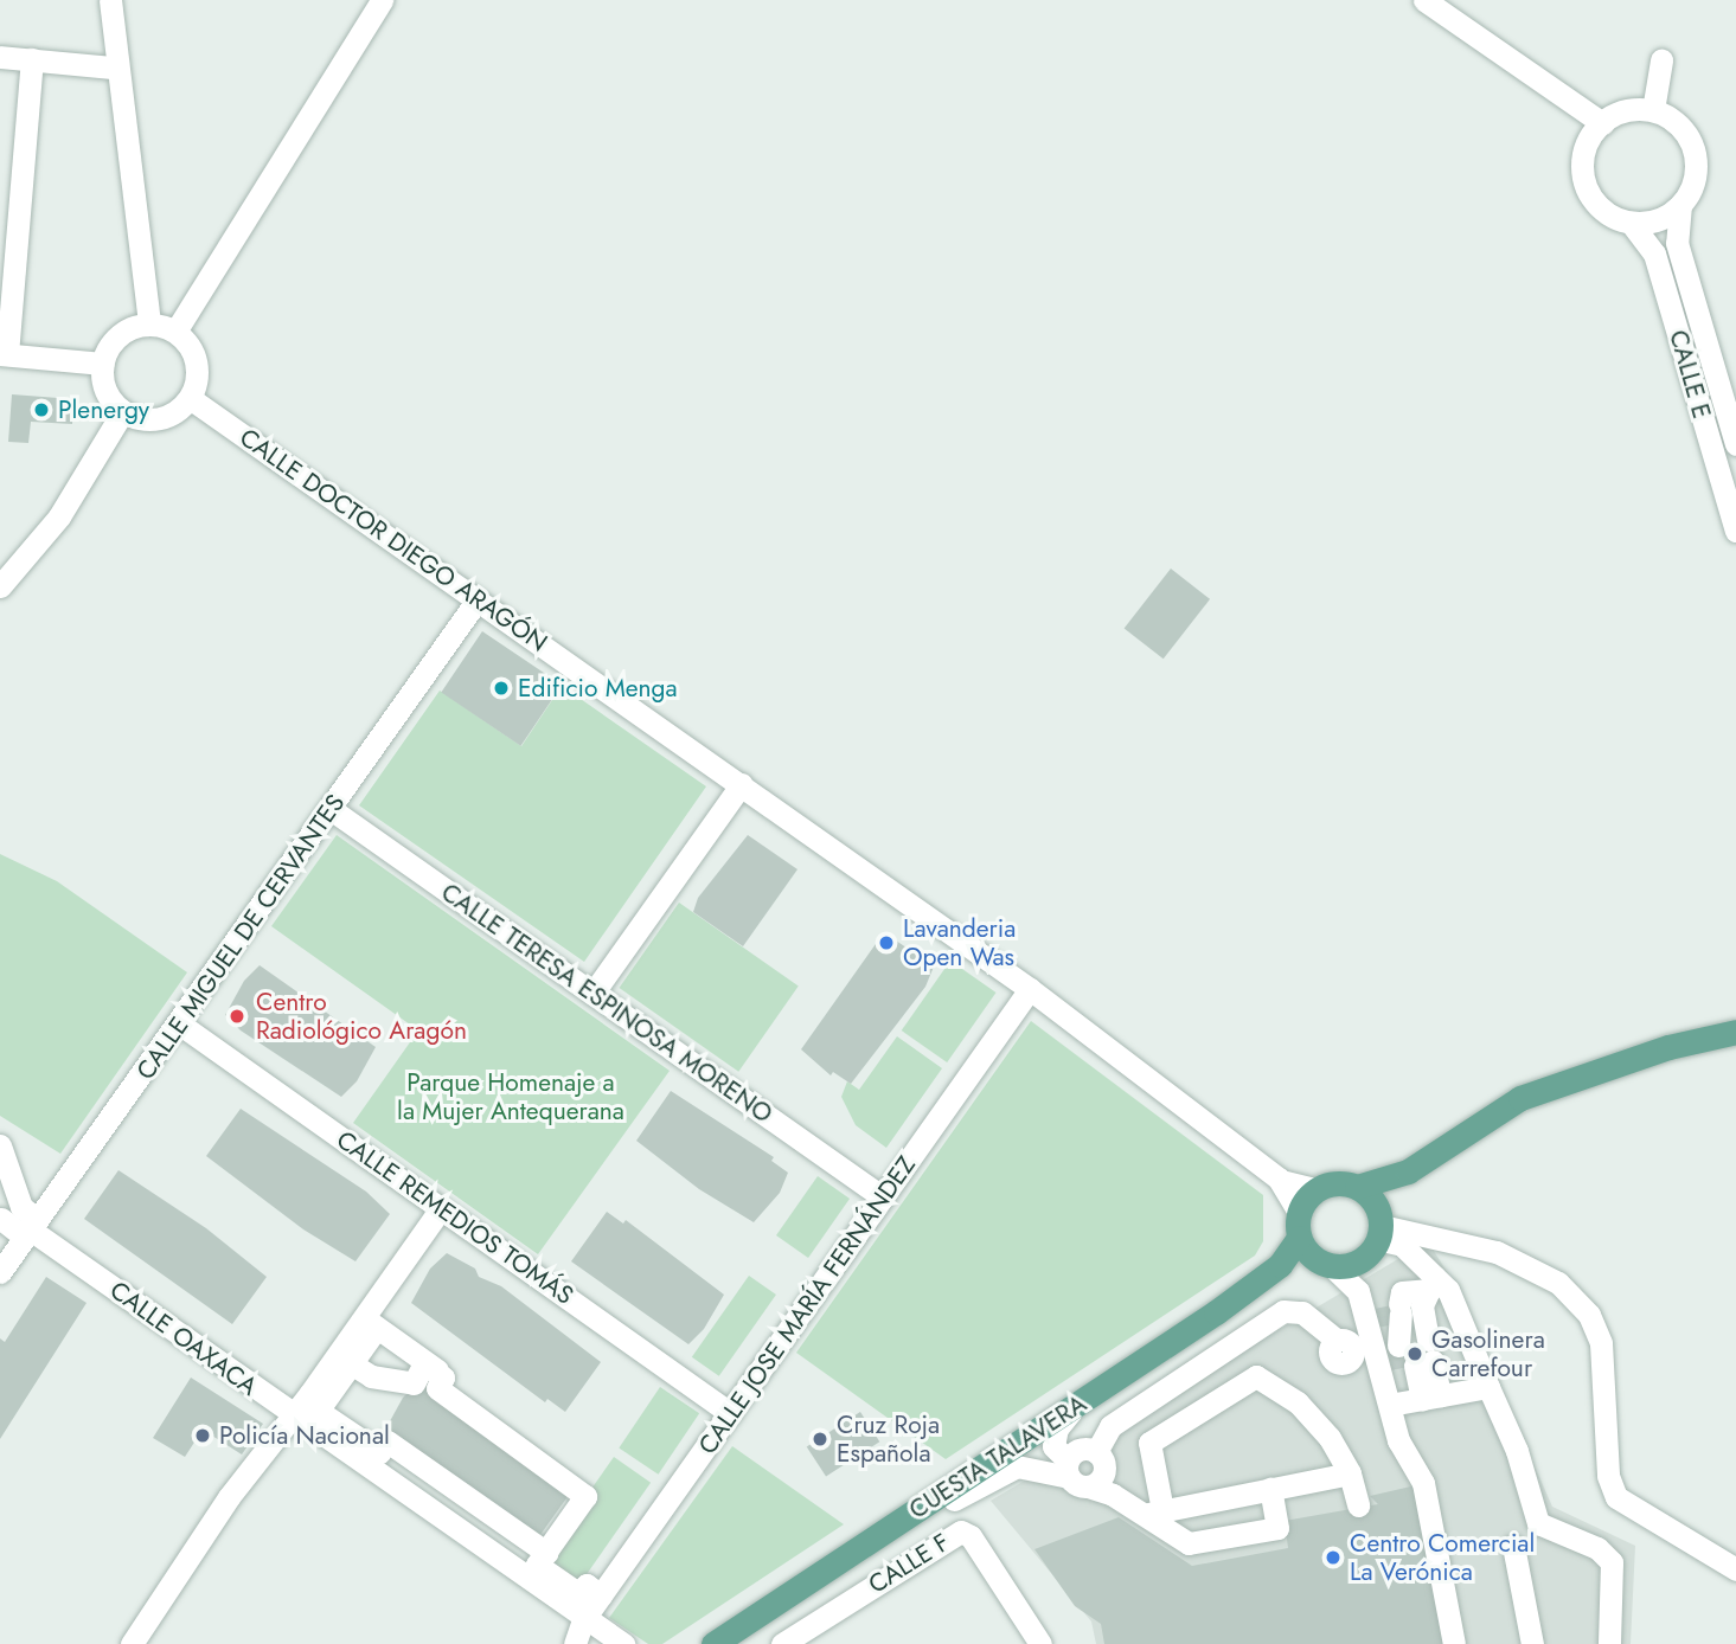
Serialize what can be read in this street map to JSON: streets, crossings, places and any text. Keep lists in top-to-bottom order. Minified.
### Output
{"streets":{"main road":["CUESTA TALAVERA"],"street":["CALLE E","CALLE DOCTOR DIEGO ARAGÓN","CALLE MIGUEL DE CERVANTES","CALLE TERESA ESPINOSA MORENO","CALLE REMEDIOS TOMÁS","CALLE JOSE MARÍA FERNÁNDEZ","CALLE OAXACA","CALLE F"]},"crossings":[["CALLE DOCTOR DIEGO ARAGÓN","CALLE MIGUEL DE CERVANTES"],["CALLE DOCTOR DIEGO ARAGÓN","CALLE JOSE MARÍA FERNÁNDEZ"],["CALLE DOCTOR DIEGO ARAGÓN","CUESTA TALAVERA"],["CALLE MIGUEL DE CERVANTES","CALLE TERESA ESPINOSA MORENO"],["CALLE MIGUEL DE CERVANTES","CALLE REMEDIOS TOMÁS"],["CALLE MIGUEL DE CERVANTES","CALLE OAXACA"],["CALLE TERESA ESPINOSA MORENO","CALLE JOSE MARÍA FERNÁNDEZ"],["CALLE REMEDIOS TOMÁS","CALLE JOSE MARÍA FERNÁNDEZ"],["CALLE JOSE MARÍA FERNÁNDEZ","CALLE OAXACA"]],"parks":["Parque Homenaje a la Mujer Antequerana"],"places":["Plenergy","Edificio Menga","Lavanderia Open Was","Centro Radiológico Aragón","Gasolinera Carrefour","Policía Nacional","Cruz Roja Española","Centro Comercial La Verónica"]}
